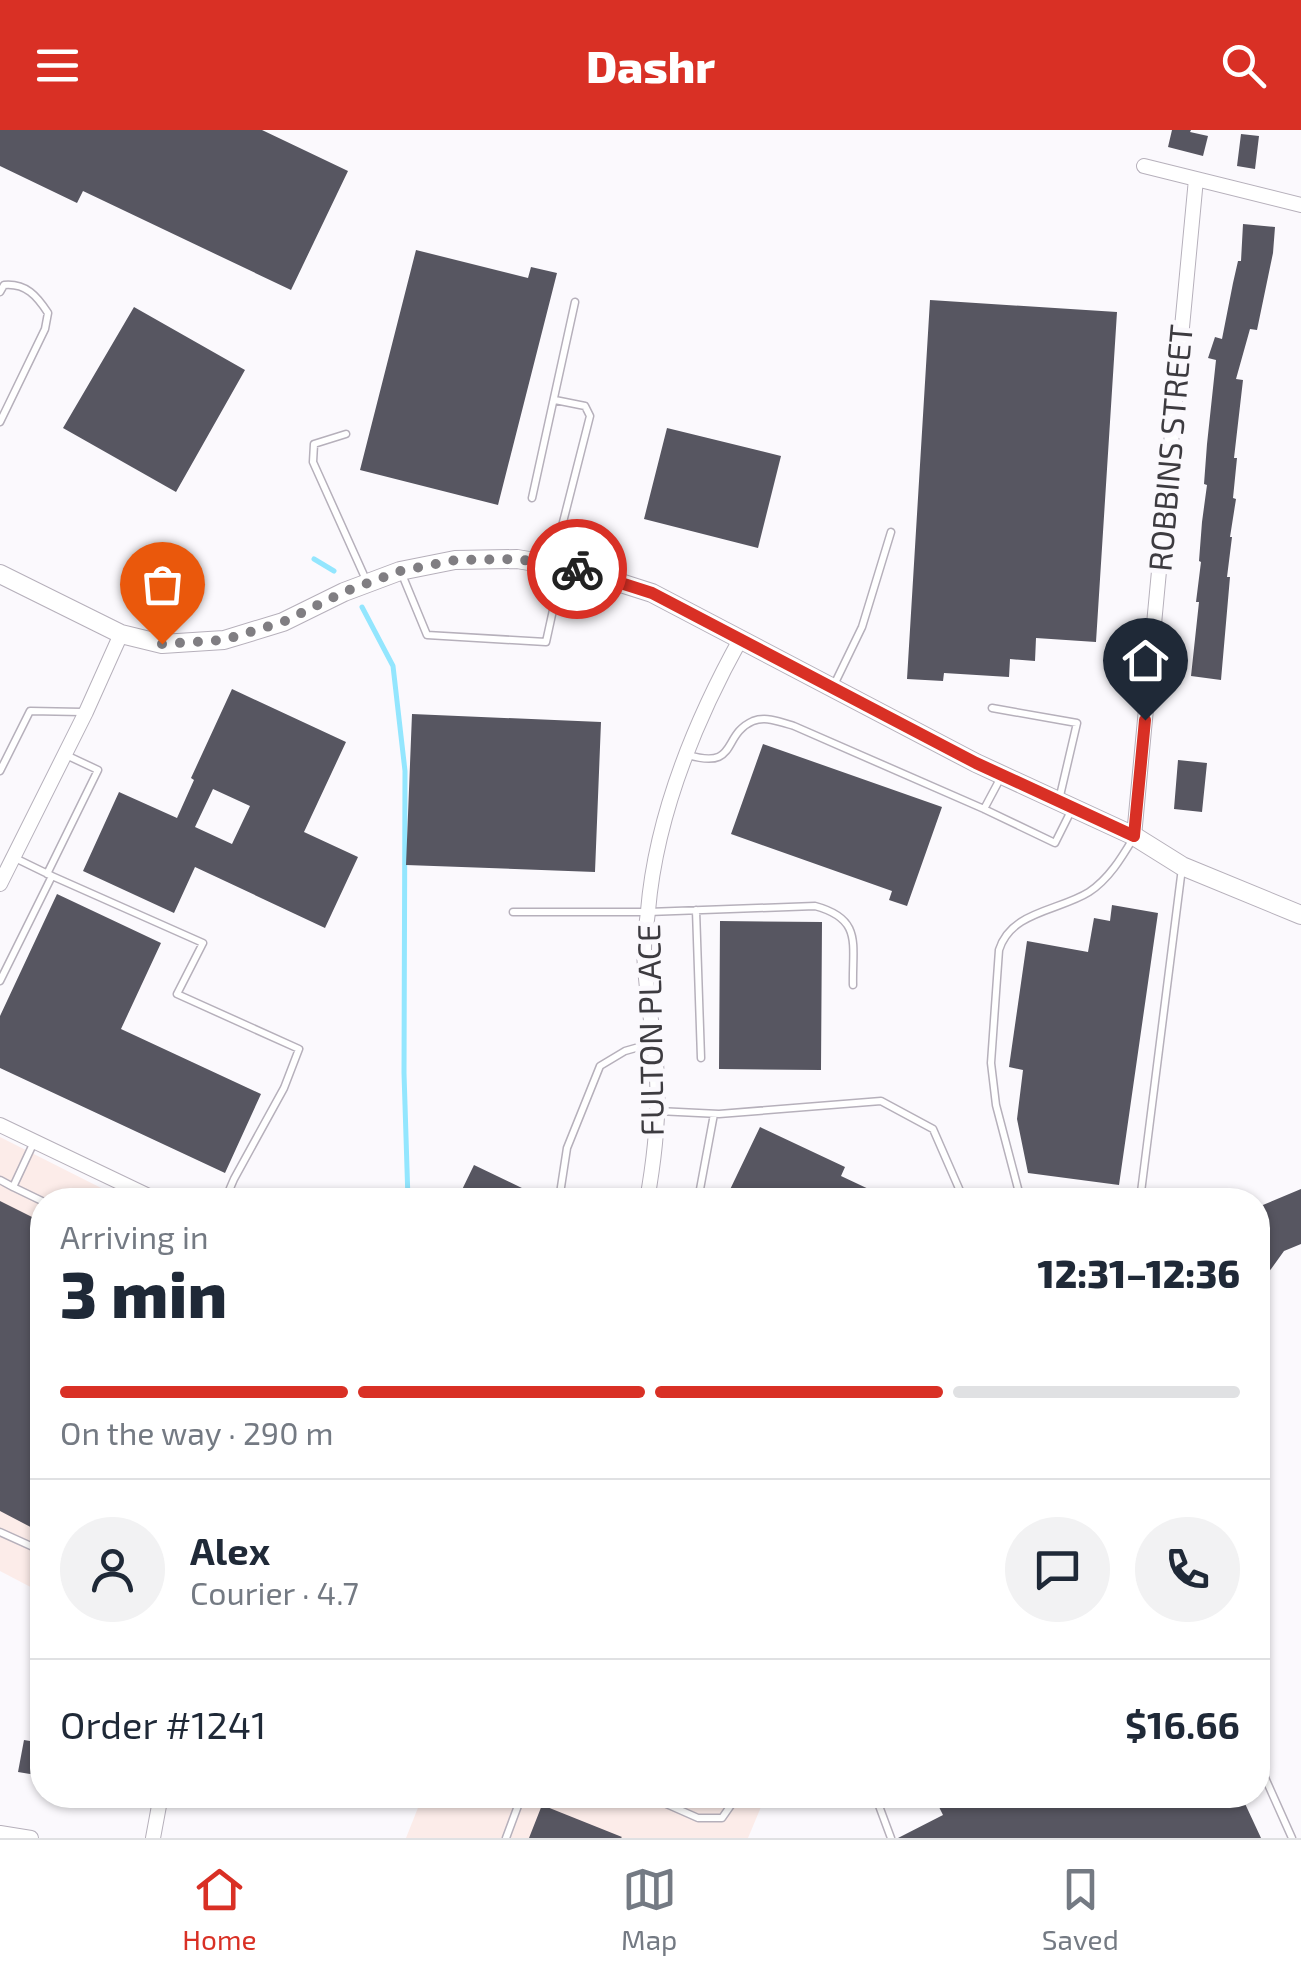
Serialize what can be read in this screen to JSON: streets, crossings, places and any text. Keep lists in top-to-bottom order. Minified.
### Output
{"streets":{"street":["ROBBINS STREET","FULTON PLACE"]},"page":{"header":"Dashr","heading":["3 min","Arriving in","12:31–12:36"],"panel":["Alex","Courier · 4.7","Order #1241","$16.66"],"bar":"On the way · 290 m","tabs":["Home","Map","Saved"]}}
